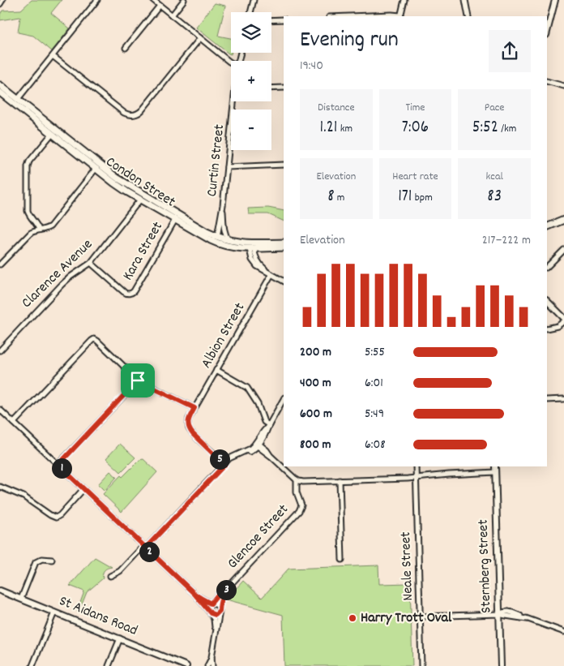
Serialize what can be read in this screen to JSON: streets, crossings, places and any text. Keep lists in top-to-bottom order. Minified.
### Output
{"streets":{"main road":["Condon Street"],"street":["Curtin Street","Kara Street","Clarence Avenue","Albion Street","Glencoe Street","Neale Street","Sternberg Street","St Aidans Road"]},"crossings":[["Curtin Street","Condon Street"],["Condon Street","Kara Street"],["Condon Street","Clarence Avenue"],["Kara Street","Clarence Avenue"]],"places":["Harry Trott Oval"],"page":{"map_buttons":["+","−"],"heading":["Evening run","19:40"],"stats":[["Distance","1.21 km"],["Time","7:06"],["Pace","5:52 /km"],["Elevation","8 m"],["Heart rate","171 bpm"],["kcal","83"]],"chart":["Elevation","217–222 m"],"list":[{"name":"200 m","note":"5:55"},{"name":"400 m","note":"6:01"},{"name":"600 m","note":"5:49"},{"name":"800 m","note":"6:08"}],"pins":["5","1","2","3"]}}
